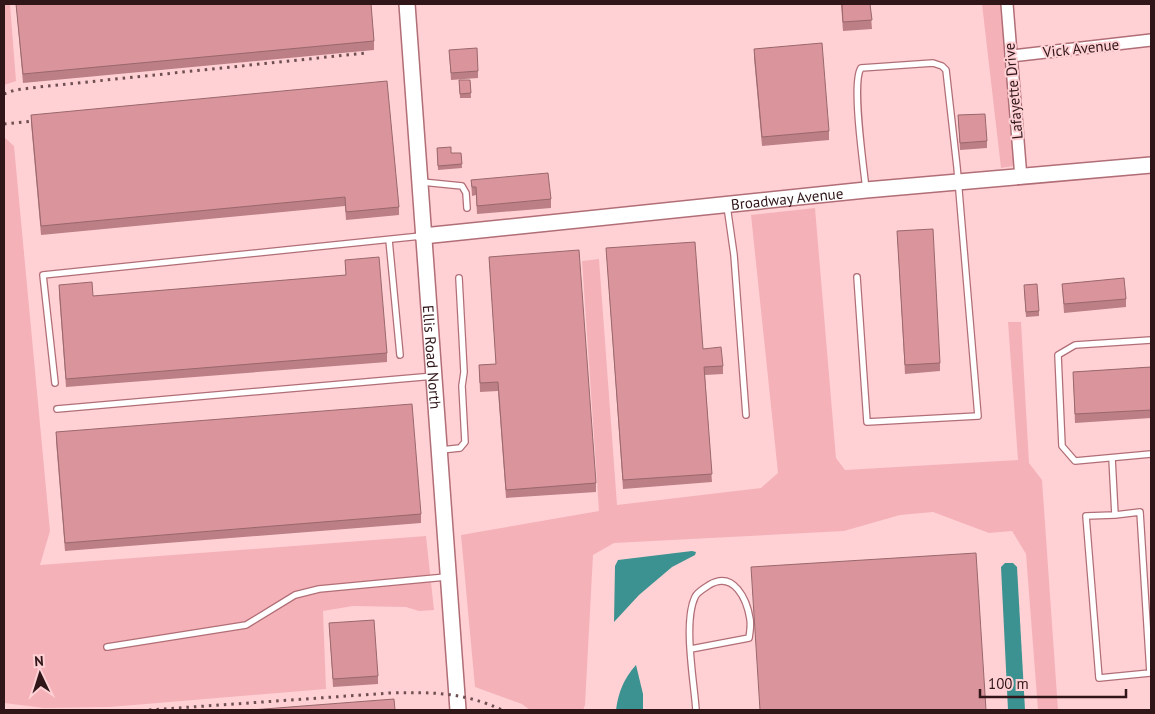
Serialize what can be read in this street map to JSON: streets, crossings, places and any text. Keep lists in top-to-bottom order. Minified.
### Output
{"streets":{"street":["Vick Avenue","Lafayette Drive","Broadway Avenue","Ellis Road North"]},"crossings":[["Vick Avenue","Lafayette Drive"],["Lafayette Drive","Broadway Avenue"],["Broadway Avenue","Ellis Road North"]],"scale_bar":"100 m","north":"top"}
